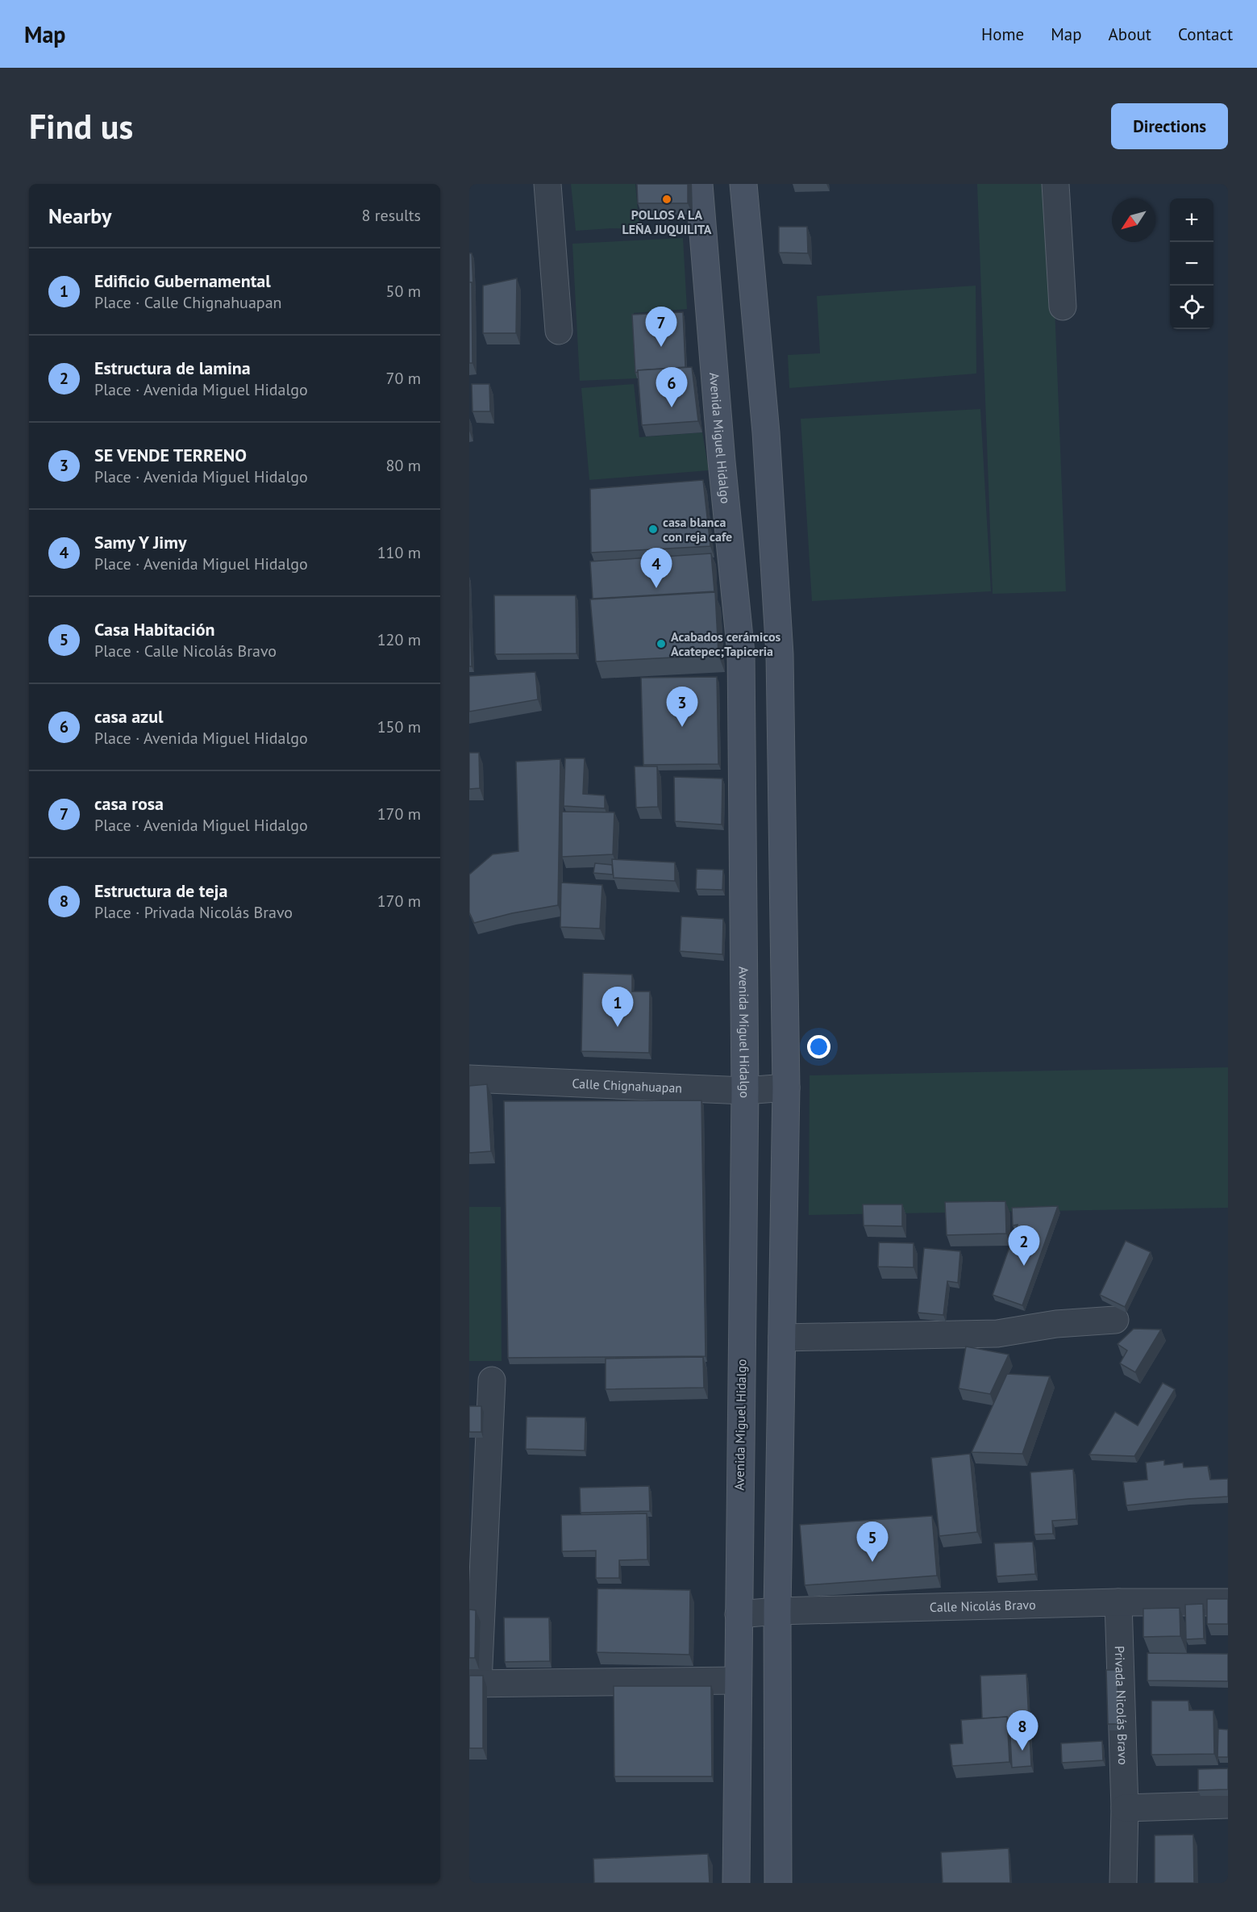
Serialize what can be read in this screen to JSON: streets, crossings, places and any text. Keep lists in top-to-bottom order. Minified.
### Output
{"streets":{"main road":["Avenida Miguel Hidalgo"],"street":["Calle Chignahuapan","Calle Nicolás Bravo","Privada Nicolás Bravo"]},"crossings":[["Avenida Miguel Hidalgo","Calle Chignahuapan"],["Avenida Miguel Hidalgo","Calle Nicolás Bravo"],["Calle Nicolás Bravo","Privada Nicolás Bravo"]],"places":["POLLOS A LA LEÑA JUQUILITA","casa blanca con reja cafe","Acabados cerámicos Acatepec;Tapiceria"],"north":"bottom left","page":{"header":"Map","nav":["Home","Map","About","Contact"],"buttons":"Directions","title":"Find us","heading":["Nearby","8 results"],"map_buttons":["+","−"],"list":[{"mark":"1","name":"Edificio Gubernamental","note":"Place · Calle Chignahuapan","value":"50 m"},{"mark":"2","name":"Estructura de lamina","note":"Place · Avenida Miguel Hidalgo","value":"70 m"},{"mark":"3","name":"SE VENDE TERRENO","note":"Place · Avenida Miguel Hidalgo","value":"80 m"},{"mark":"4","name":"Samy Y Jimy","note":"Place · Avenida Miguel Hidalgo","value":"110 m"},{"mark":"5","name":"Casa Habitación","note":"Place · Calle Nicolás Bravo","value":"120 m"},{"mark":"6","name":"casa azul","note":"Place · Avenida Miguel Hidalgo","value":"150 m"},{"mark":"7","name":"casa rosa","note":"Place · Avenida Miguel Hidalgo","value":"170 m"},{"mark":"8","name":"Estructura de teja","note":"Place · Privada Nicolás Bravo","value":"170 m"}],"pins":["7","6","4","3","1","2","5","8"]}}
